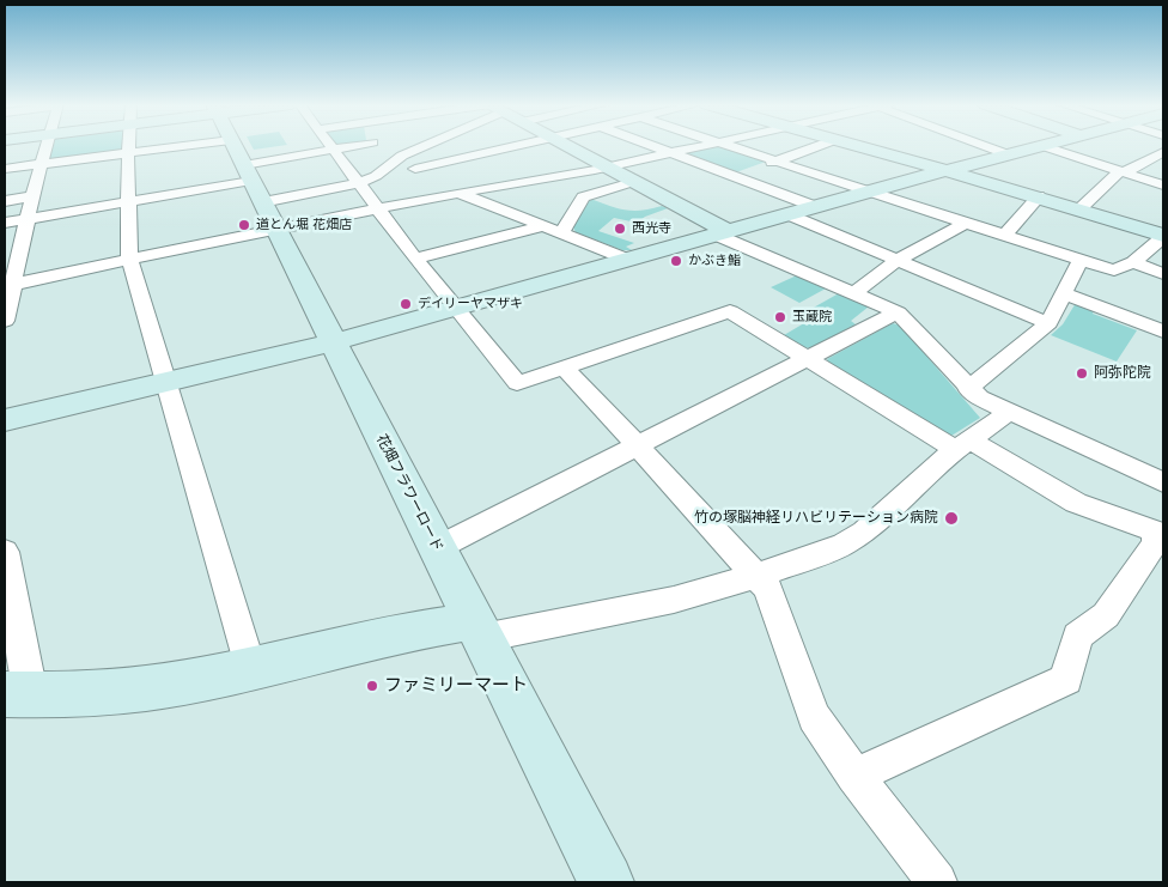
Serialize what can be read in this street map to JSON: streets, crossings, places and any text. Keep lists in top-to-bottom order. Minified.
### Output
{"streets":{"street":["花畑フラワーロード"]},"places":["道とん堀 花畑店","西光寺","かぶき鮨","デイリーヤマザキ","玉蔵院","阿弥陀院","竹の塚脳神経リハビリテーション病院","ファミリーマート"]}
